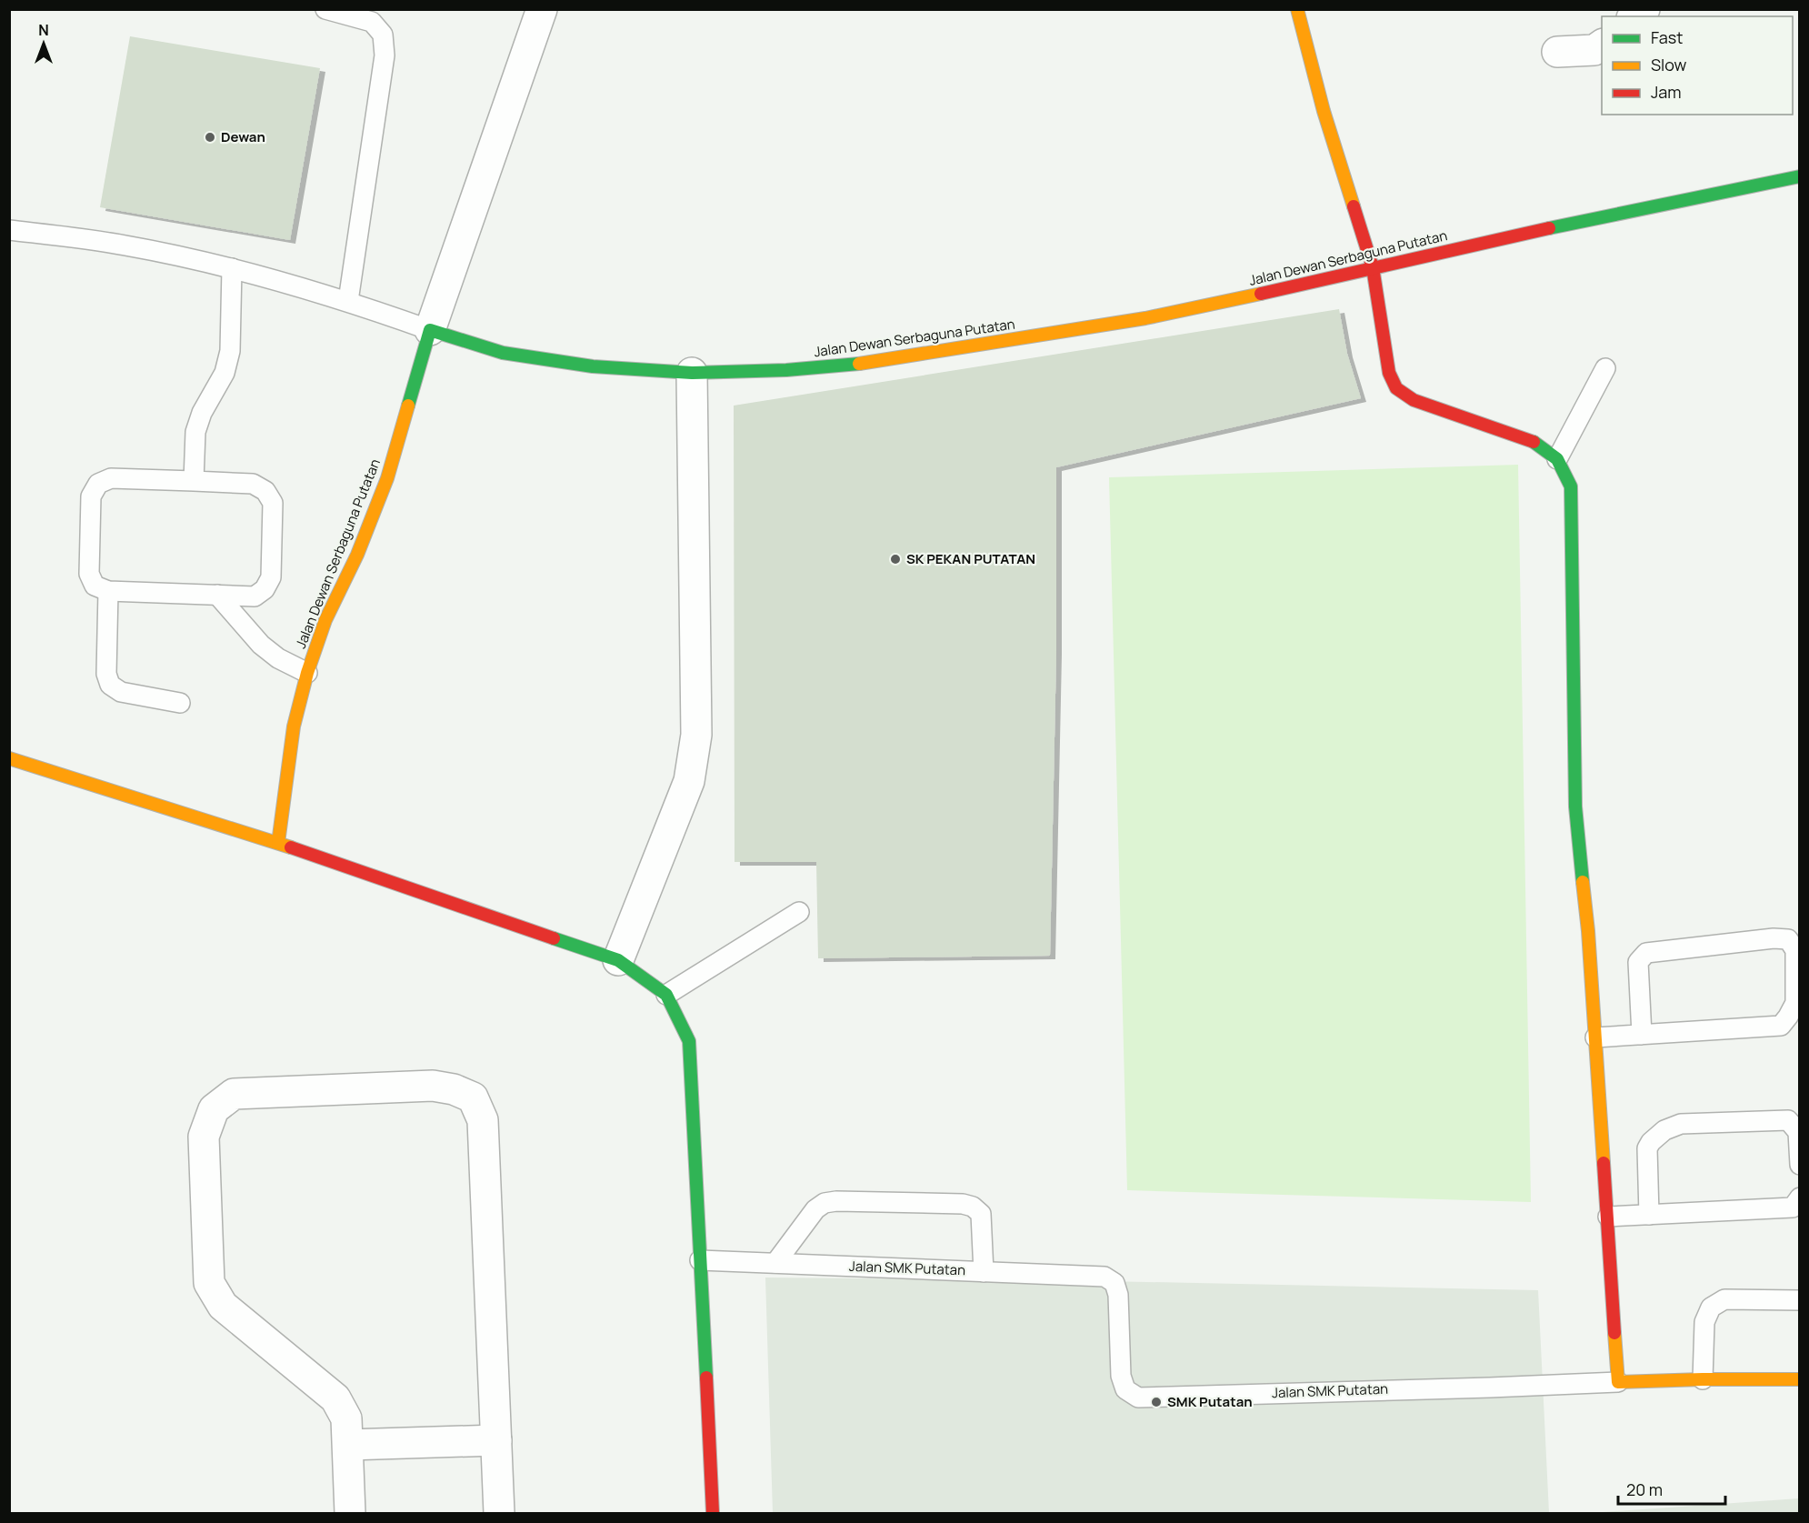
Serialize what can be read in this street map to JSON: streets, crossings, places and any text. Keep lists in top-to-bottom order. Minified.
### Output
{"streets":{"street":["Jalan Dewan Serbaguna Putatan","Jalan SMK Putatan"]},"places":["Dewan","SK PEKAN PUTATAN","SMK Putatan"],"legend":["Fast","Slow","Jam"],"scale_bar":"20 m","north":"top"}
